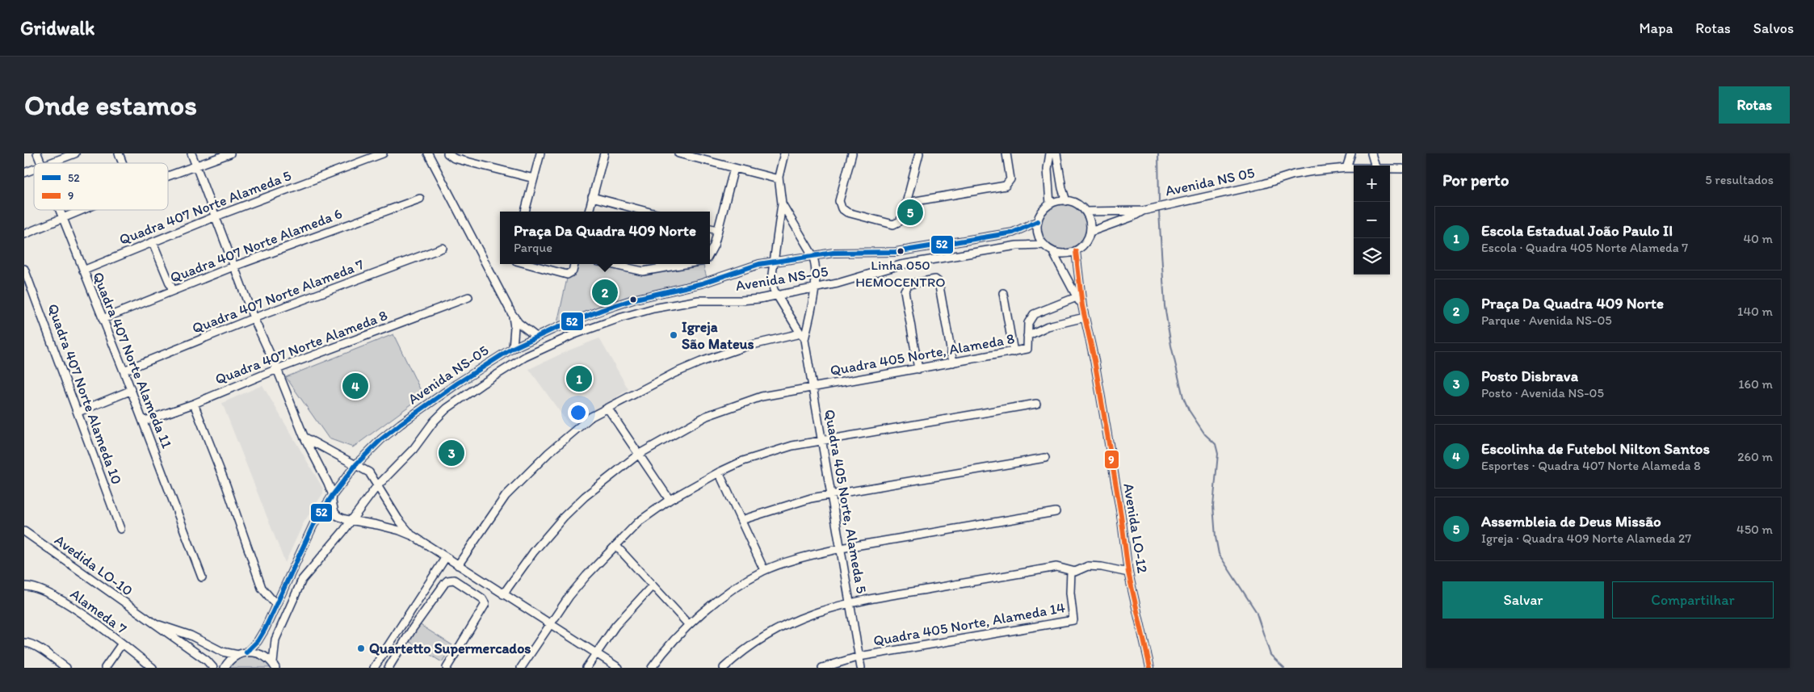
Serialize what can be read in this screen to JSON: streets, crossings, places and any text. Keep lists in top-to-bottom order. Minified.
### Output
{"streets":{"street":["Avenida NS 05","Quadra 407 Norte Alameda 5","Quadra 407 Norte Alameda 6","Avenida NS-05","Quadra 407 Norte Alameda 7","Quadra 407 Norte Alameda 8","Quadra 405 Norte, Alameda 8","Quadra 407 Norte Alameda 11","Quadra 407 Norte Alameda 10","Quadra 405 Norte, Alameda 5","Avenida LO-12","Avedida LO-10","Alameda 7","Quadra 405 Norte, Alameda 14"]},"crossings":[["Avenida NS 05","Avenida NS-05"],["Avenida NS 05","Avenida LO-12"],["Quadra 407 Norte Alameda 5","Quadra 407 Norte Alameda 11"],["Quadra 407 Norte Alameda 6","Quadra 407 Norte Alameda 11"],["Avenida NS-05","Avenida LO-12"],["Quadra 407 Norte Alameda 7","Quadra 407 Norte Alameda 11"],["Quadra 407 Norte Alameda 8","Quadra 407 Norte Alameda 11"],["Quadra 405 Norte, Alameda 8","Quadra 405 Norte, Alameda 5"],["Quadra 405 Norte, Alameda 8","Avenida LO-12"],["Quadra 405 Norte, Alameda 5","Quadra 405 Norte, Alameda 14"]],"places":["Linha 050 HEMOCENTRO","Igreja São Mateus","Quartetto Supermercados"],"lines":["transit line 52","transit line 9"],"legend":["52","9"],"page":{"header":"Gridwalk","nav":["Mapa","Rotas","Salvos"],"buttons":["Rotas",["Salvar","Compartilhar"]],"title":"Onde estamos","heading":["Por perto","5 resultados"],"map_buttons":["+","−"],"pins":["5","2","1","4","3"],"list":[{"mark":"1","name":"Escola Estadual João Paulo II","note":"Escola · Quadra 405 Norte Alameda 7","value":"40 m"},{"mark":"2","name":"Praça Da Quadra 409 Norte","note":"Parque · Avenida NS-05","value":"140 m"},{"mark":"3","name":"Posto Disbrava","note":"Posto · Avenida NS-05","value":"160 m"},{"mark":"4","name":"Escolinha de Futebol Nilton Santos","note":"Esportes · Quadra 407 Norte Alameda 8","value":"260 m"},{"mark":"5","name":"Assembleia de Deus Missão","note":"Igreja · Quadra 409 Norte Alameda 27","value":"450 m"}],"popup":["Praça Da Quadra 409 Norte","Parque"]}}
